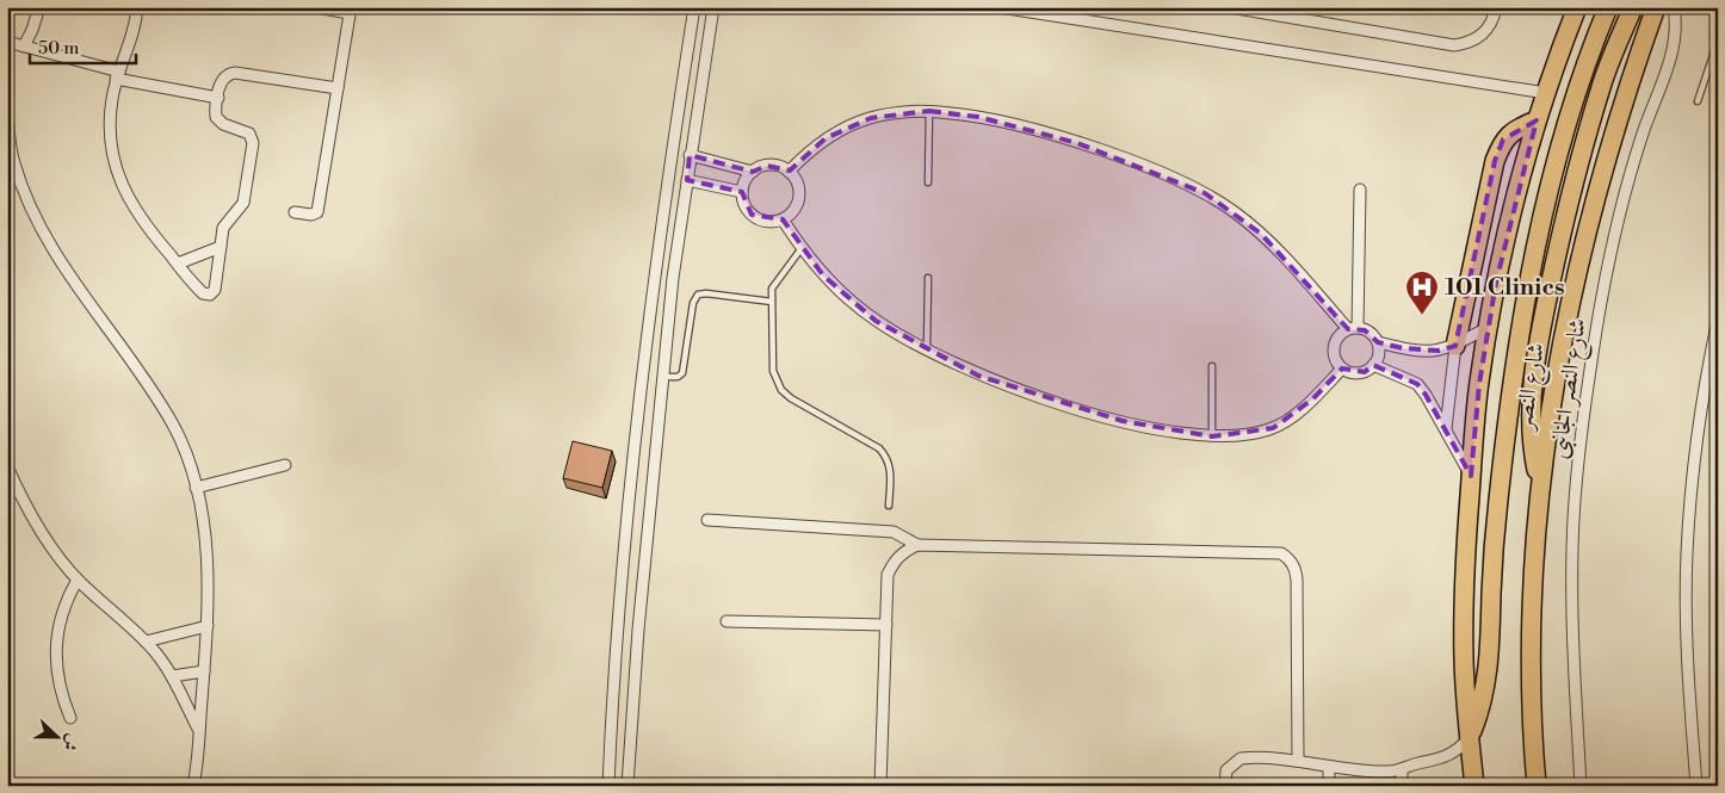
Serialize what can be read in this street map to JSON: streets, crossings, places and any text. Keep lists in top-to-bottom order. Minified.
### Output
{"streets":{"main road":["شارع النصر"],"street":["شارع النصر الجانبى"]},"places":{"hospital":["101 Clinics"]},"scale_bar":"50 m","north":"right"}
